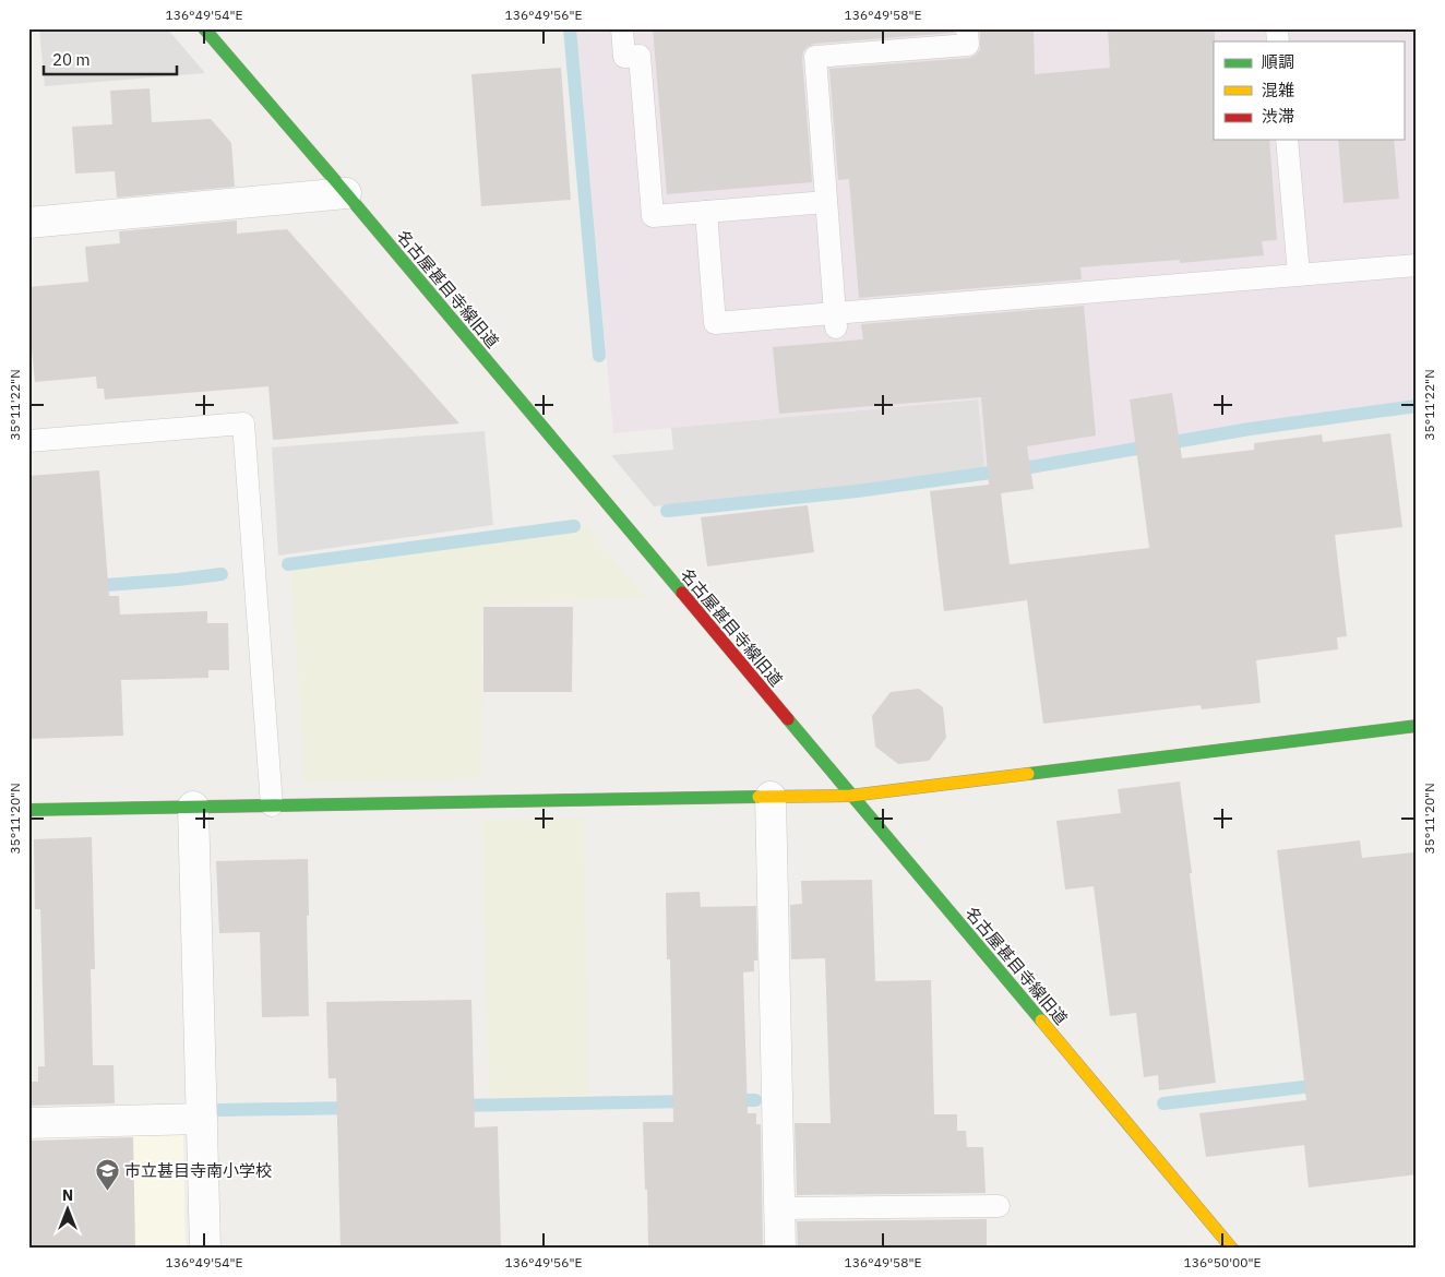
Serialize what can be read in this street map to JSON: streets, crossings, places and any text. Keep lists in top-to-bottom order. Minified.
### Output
{"streets":{"street":["名古屋甚目寺線旧道"]},"places":{"school or university":["市立甚目寺南小学校"]},"legend":["順調","混雑","渋滞"],"scale_bar":"20 m","north":"top","coordinates":["136°49'54\"E","136°49'56\"E","136°49'58\"E","35°11'22\"N","35°11'20\"N","136°50'00\"E"]}
